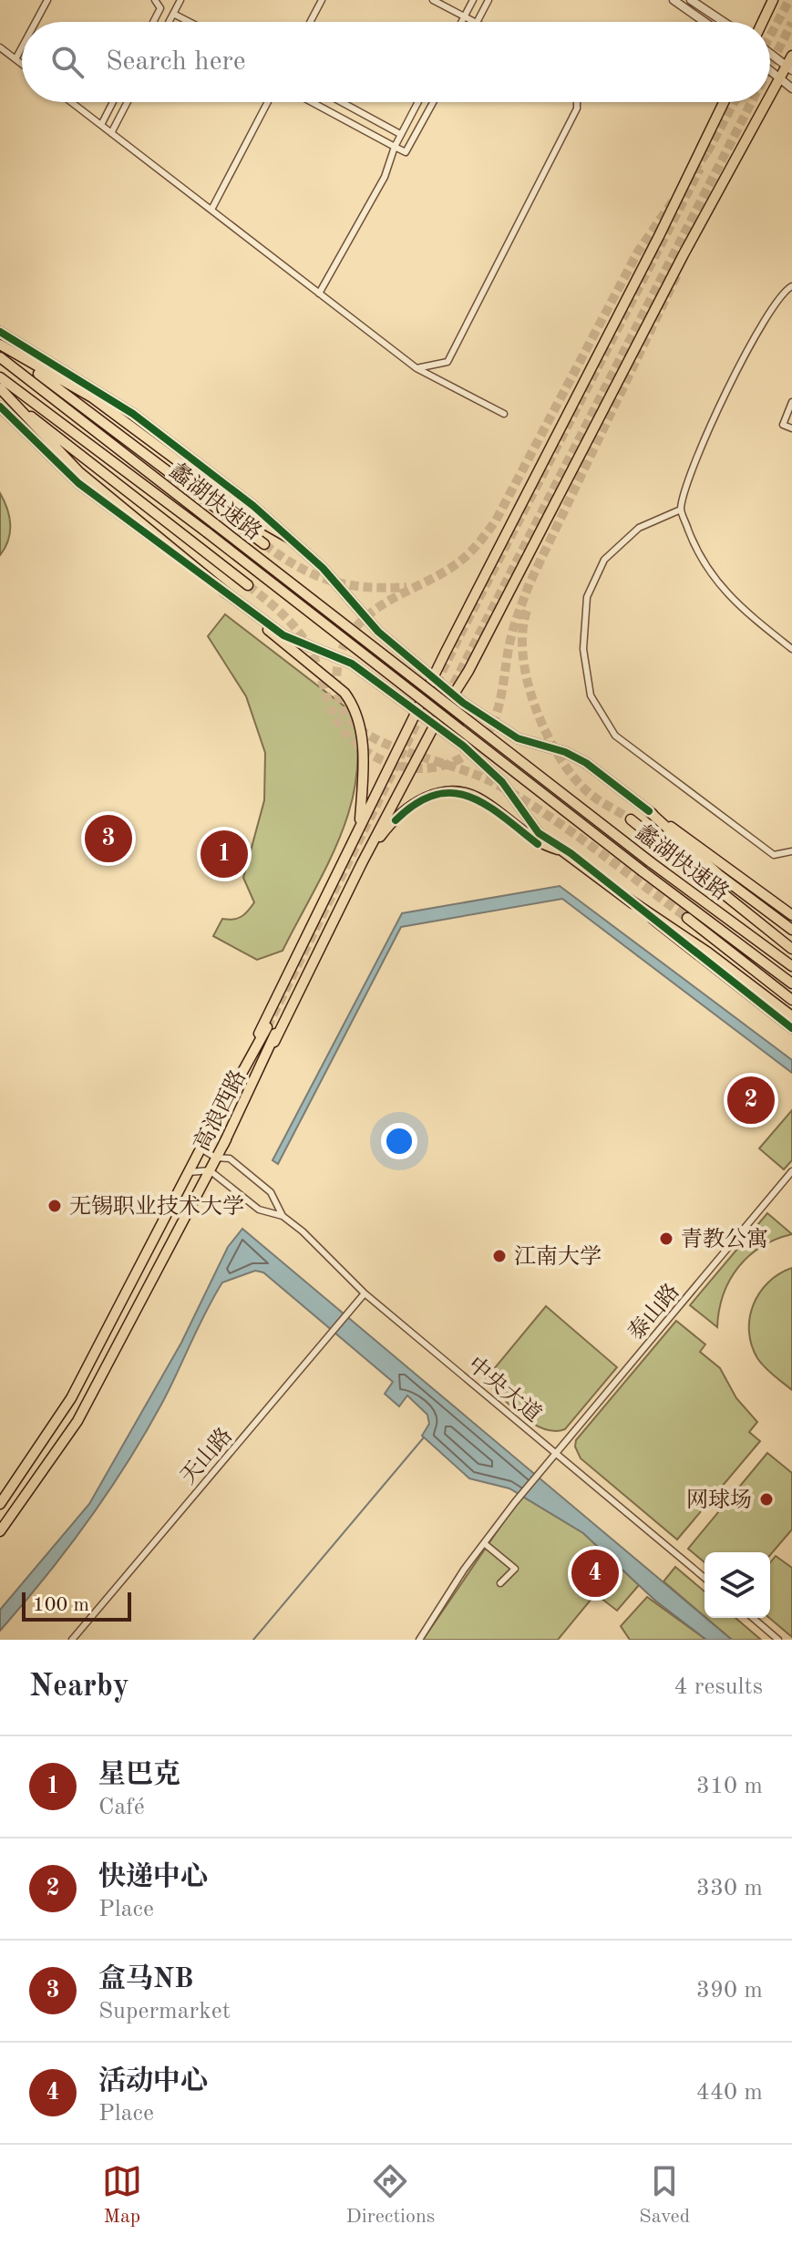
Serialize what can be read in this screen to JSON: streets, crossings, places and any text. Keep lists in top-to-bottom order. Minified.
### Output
{"streets":{"main road":["蠡湖快速路","高浪西路"],"street":["泰山路","中央大道","天山路"]},"crossings":[["泰山路","中央大道"],["中央大道","天山路"]],"places":["无锡职业技术大学","青教公寓","江南大学","网球场"],"scale_bar":"100 m","page":{"search":"Search here","pins":["3","1","2","4"],"scale":"100 m","heading":["Nearby","4 results"],"list":[{"mark":"1","name":"星巴克","note":"Café","value":"310 m"},{"mark":"2","name":"快递中心","note":"Place","value":"330 m"},{"mark":"3","name":"盒马NB","note":"Supermarket","value":"390 m"},{"mark":"4","name":"活动中心","note":"Place","value":"440 m"}],"nav":["Map","Directions","Saved"]}}
